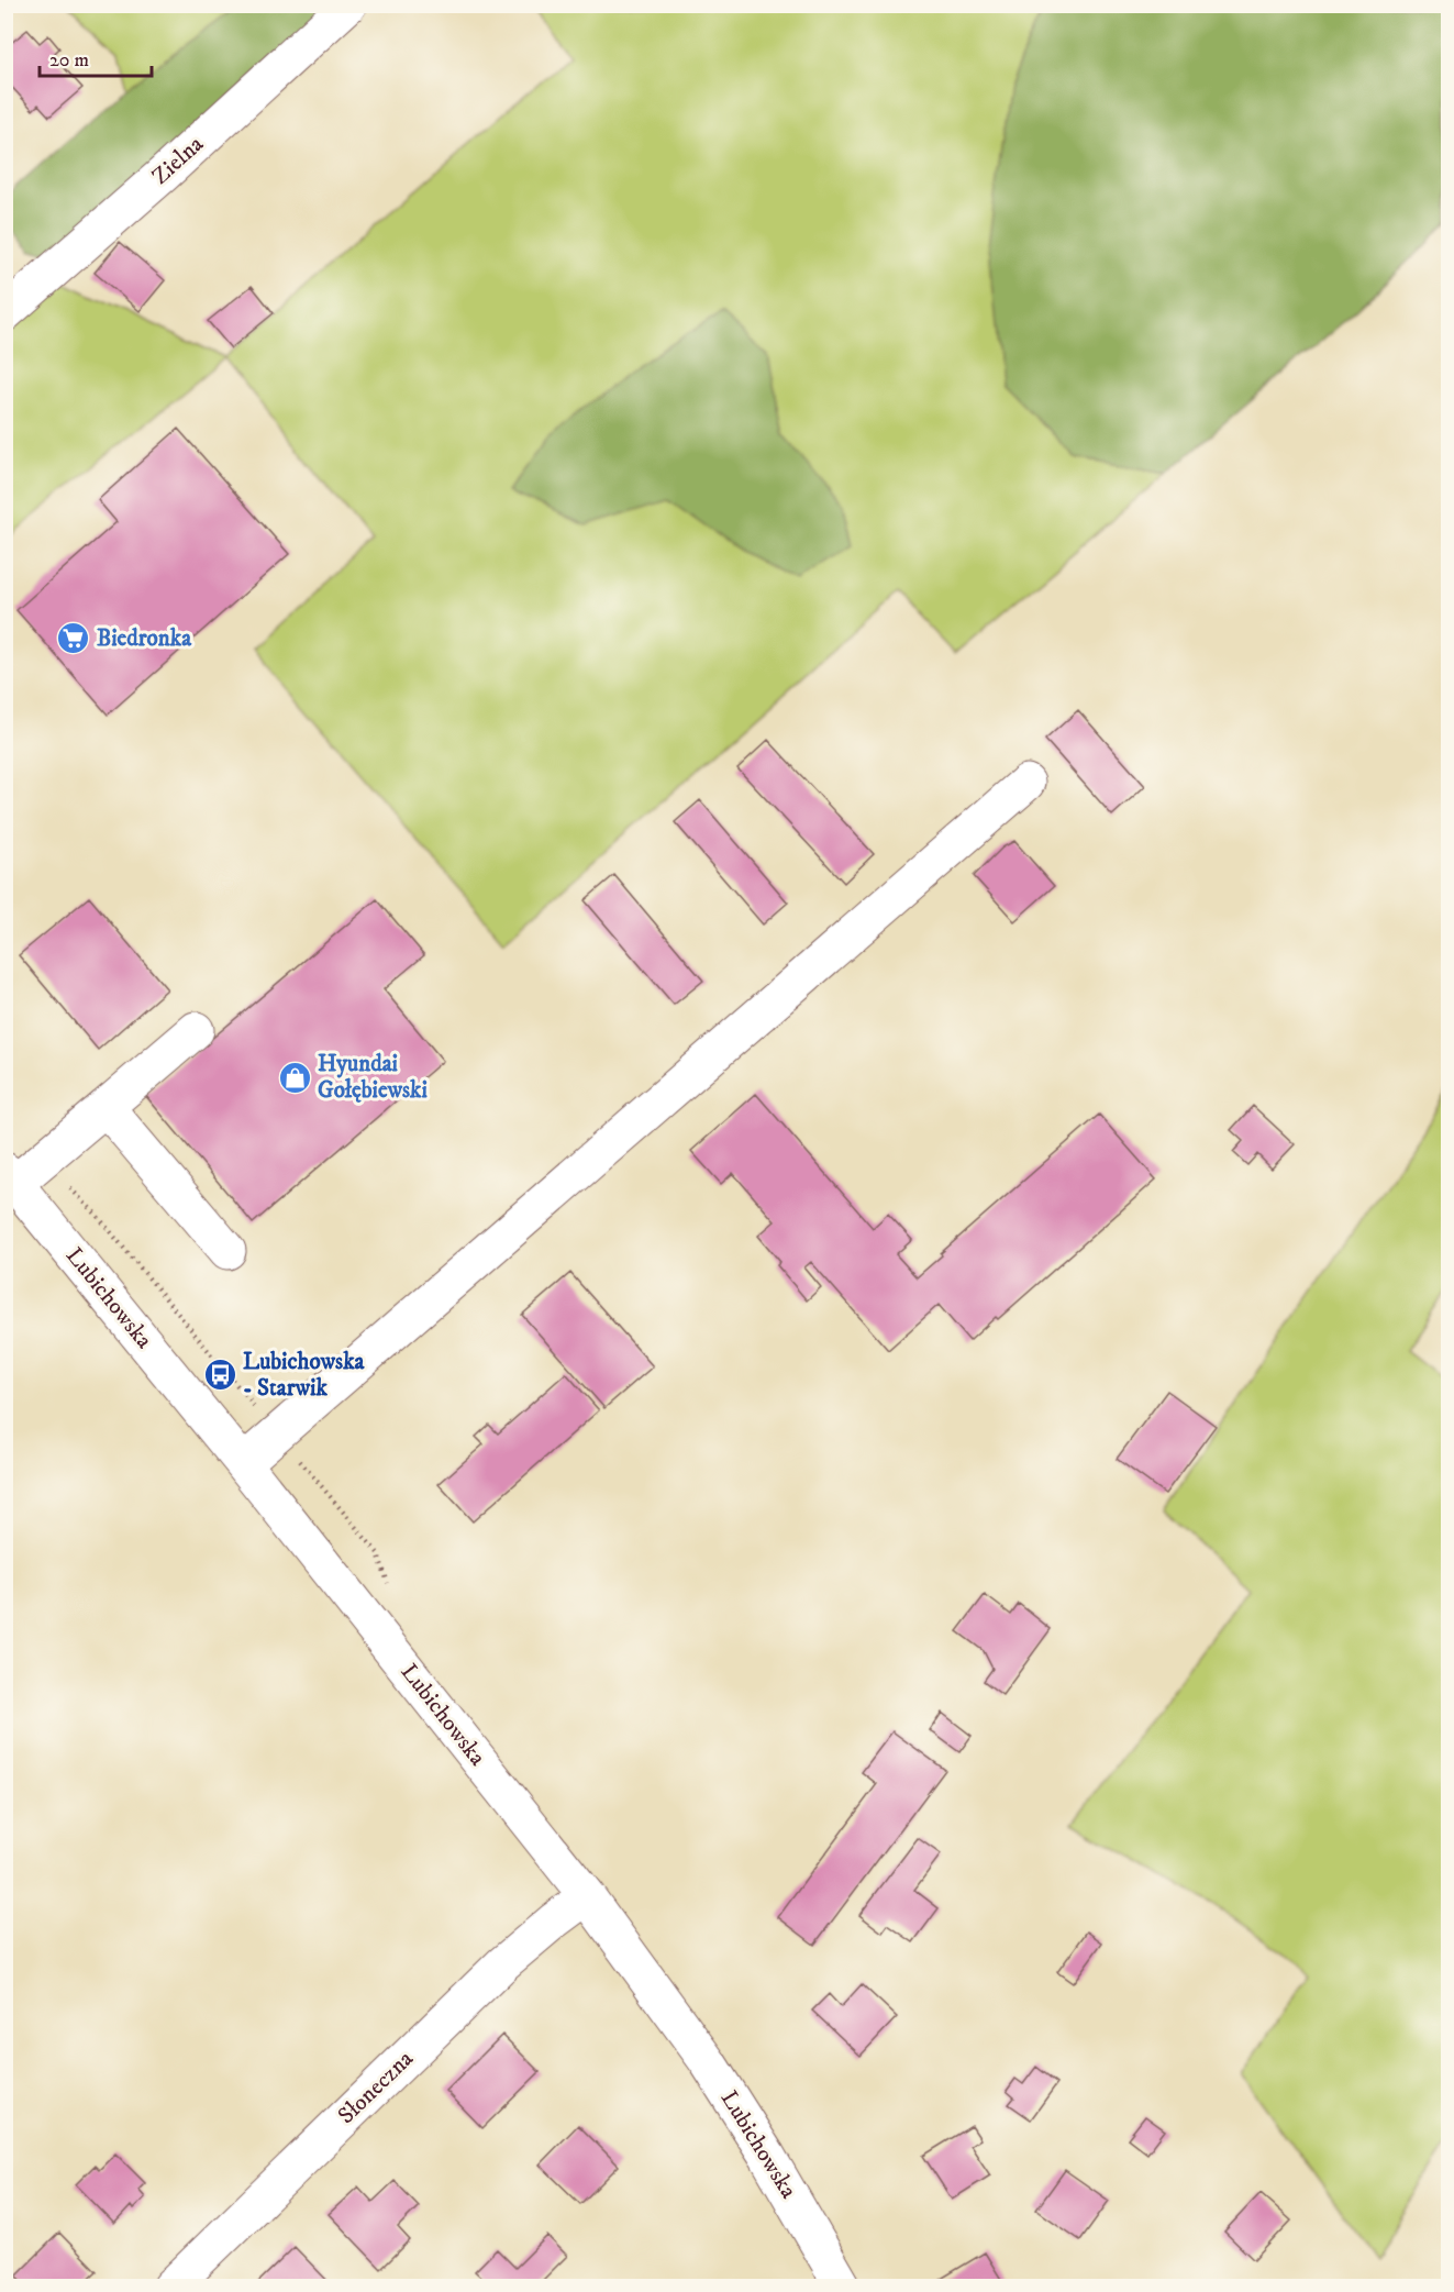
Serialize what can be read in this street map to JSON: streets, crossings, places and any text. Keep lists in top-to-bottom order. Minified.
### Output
{"streets":{"street":["Zielna","Lubichowska","Słoneczna"]},"crossings":[["Lubichowska","Słoneczna"]],"places":{"supermarket":["Biedronka"],"shop":["Hyundai Gołębiewski"],"bus stop":["Lubichowska - Starwik"]},"scale_bar":"20 m"}
